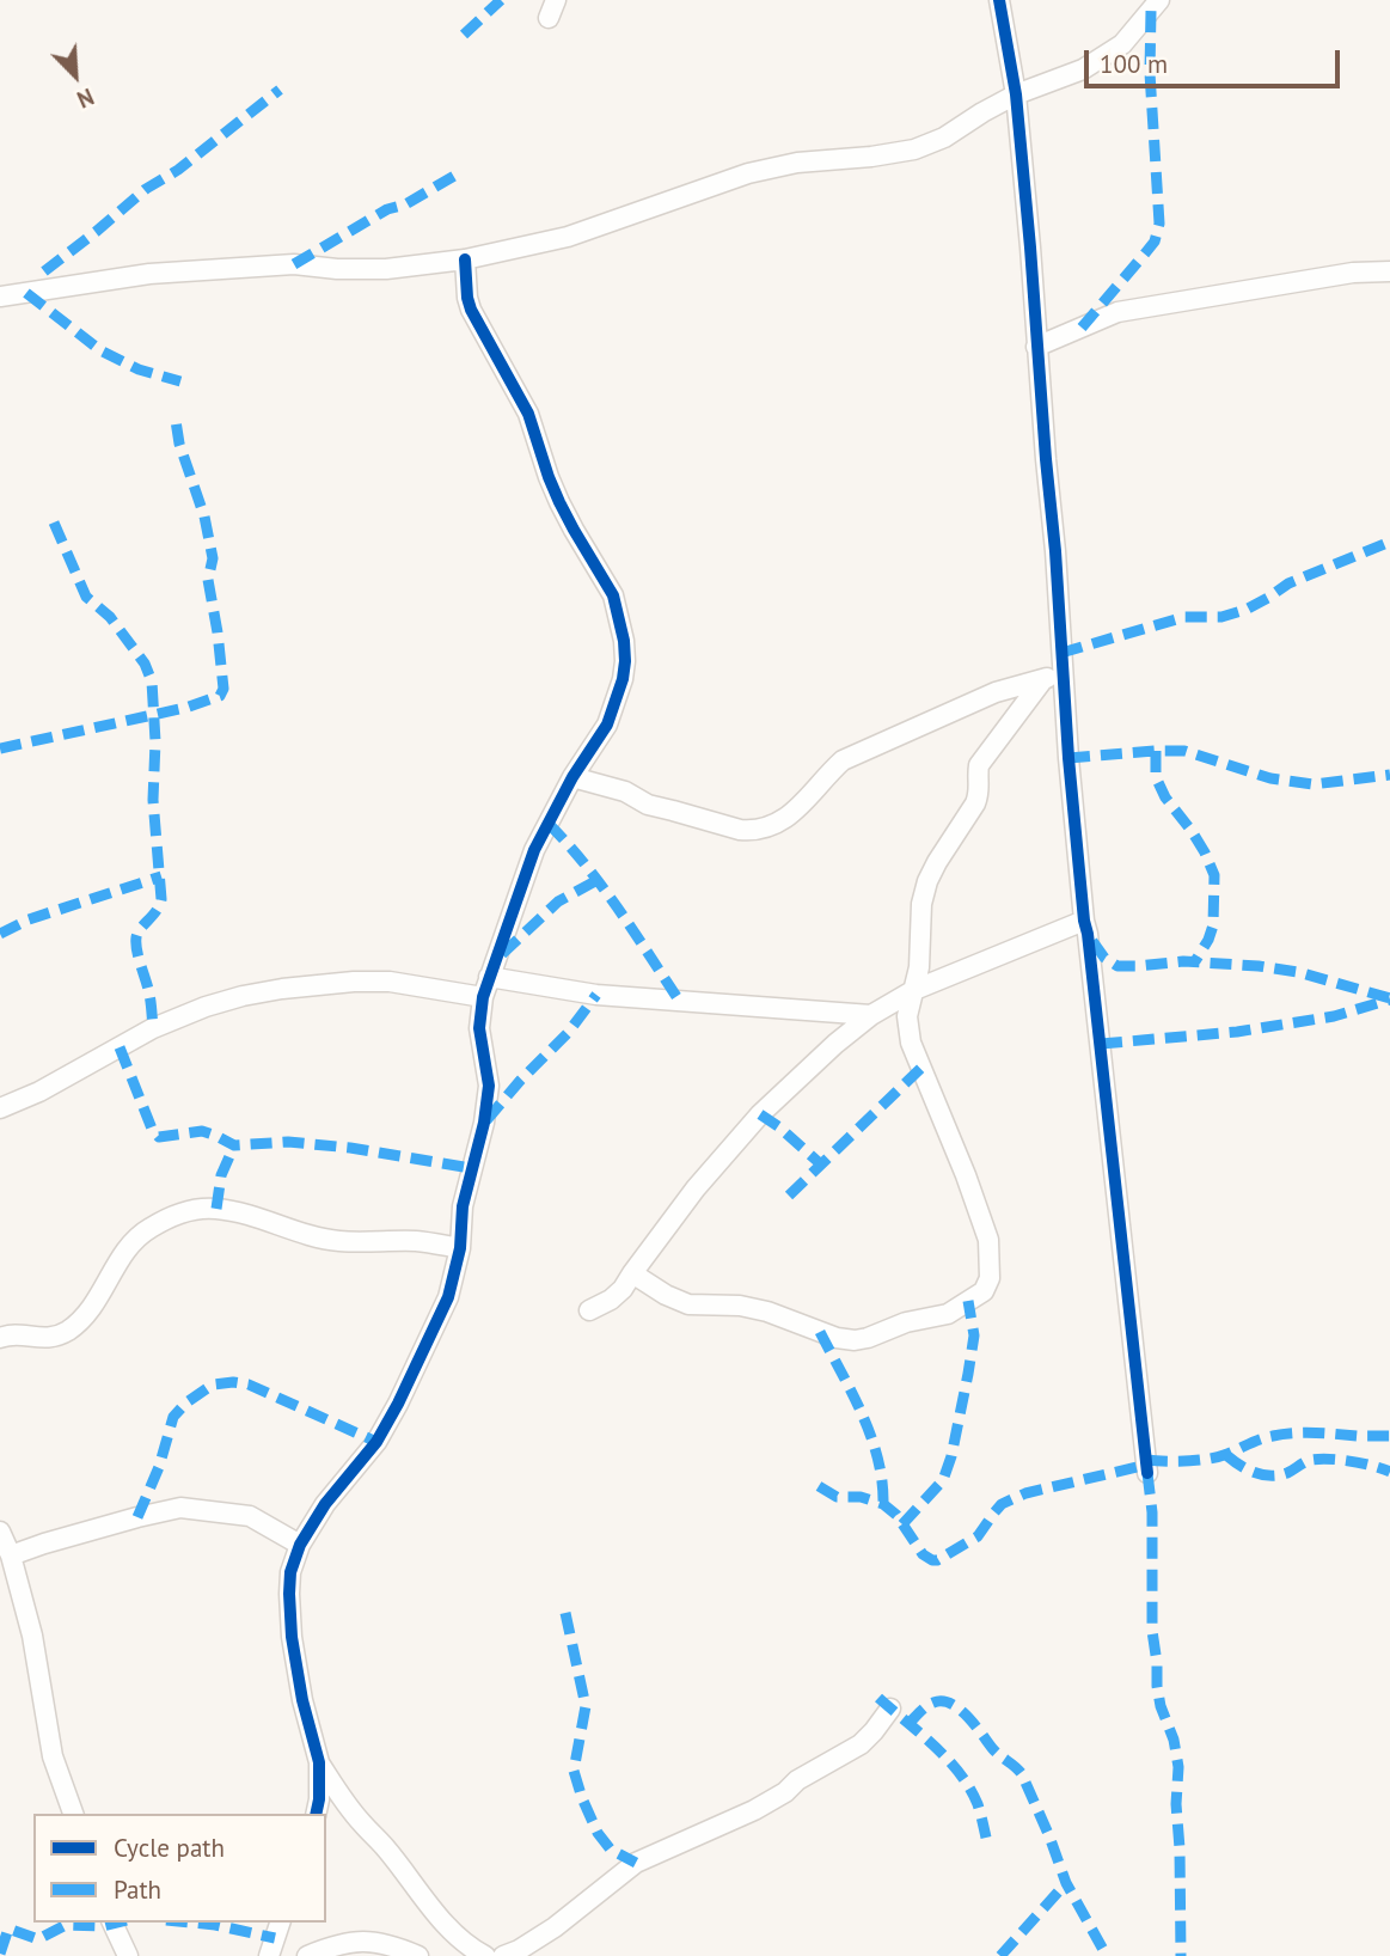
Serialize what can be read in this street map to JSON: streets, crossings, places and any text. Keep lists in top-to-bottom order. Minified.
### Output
{"legend":["Cycle path","Path"],"scale_bar":"100 m","north":"bottom right"}
